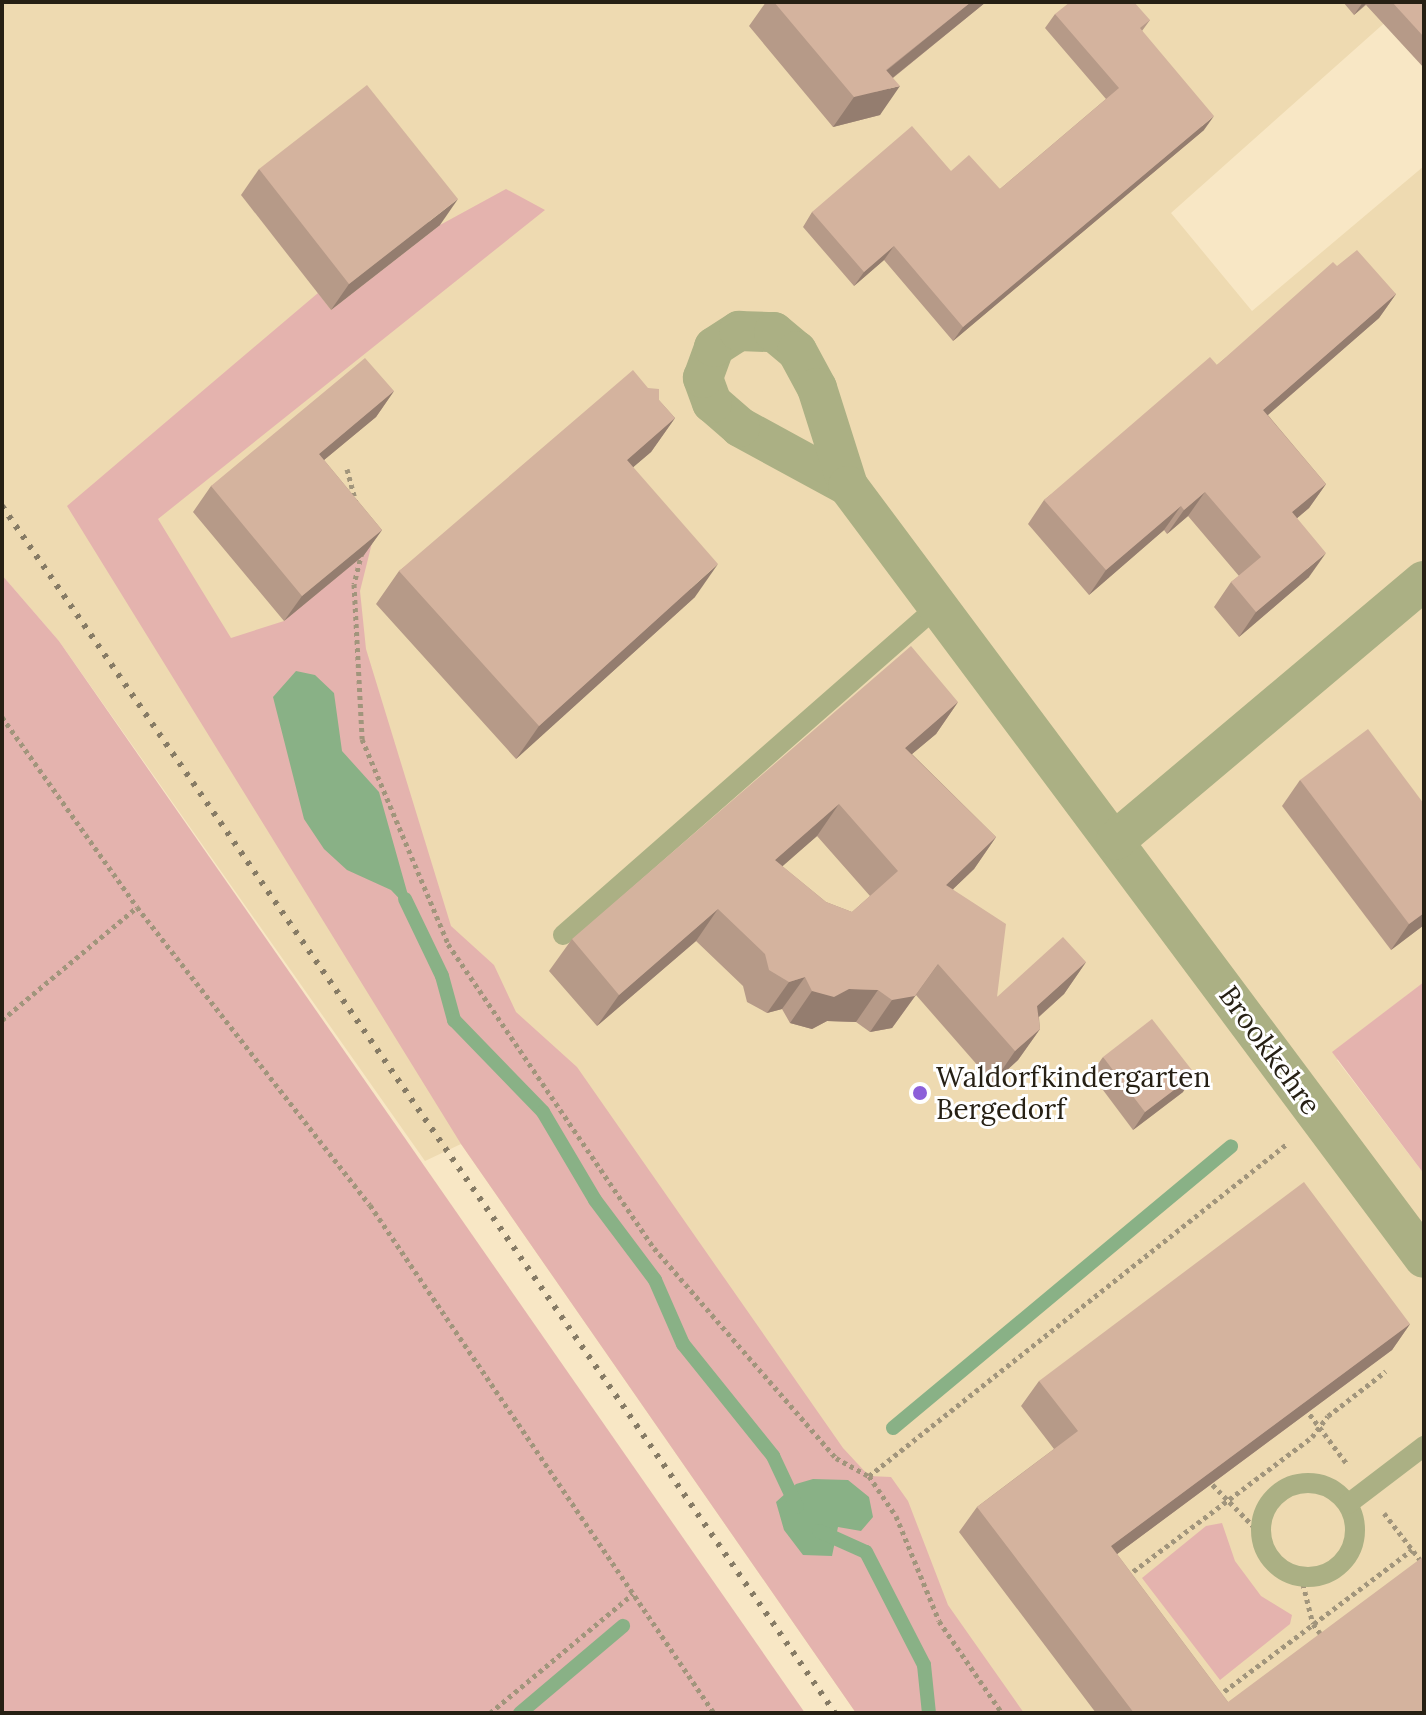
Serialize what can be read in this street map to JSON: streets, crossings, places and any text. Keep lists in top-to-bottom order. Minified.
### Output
{"streets":{"street":["Brookkehre"]},"places":["Waldorfkindergarten Bergedorf"]}
